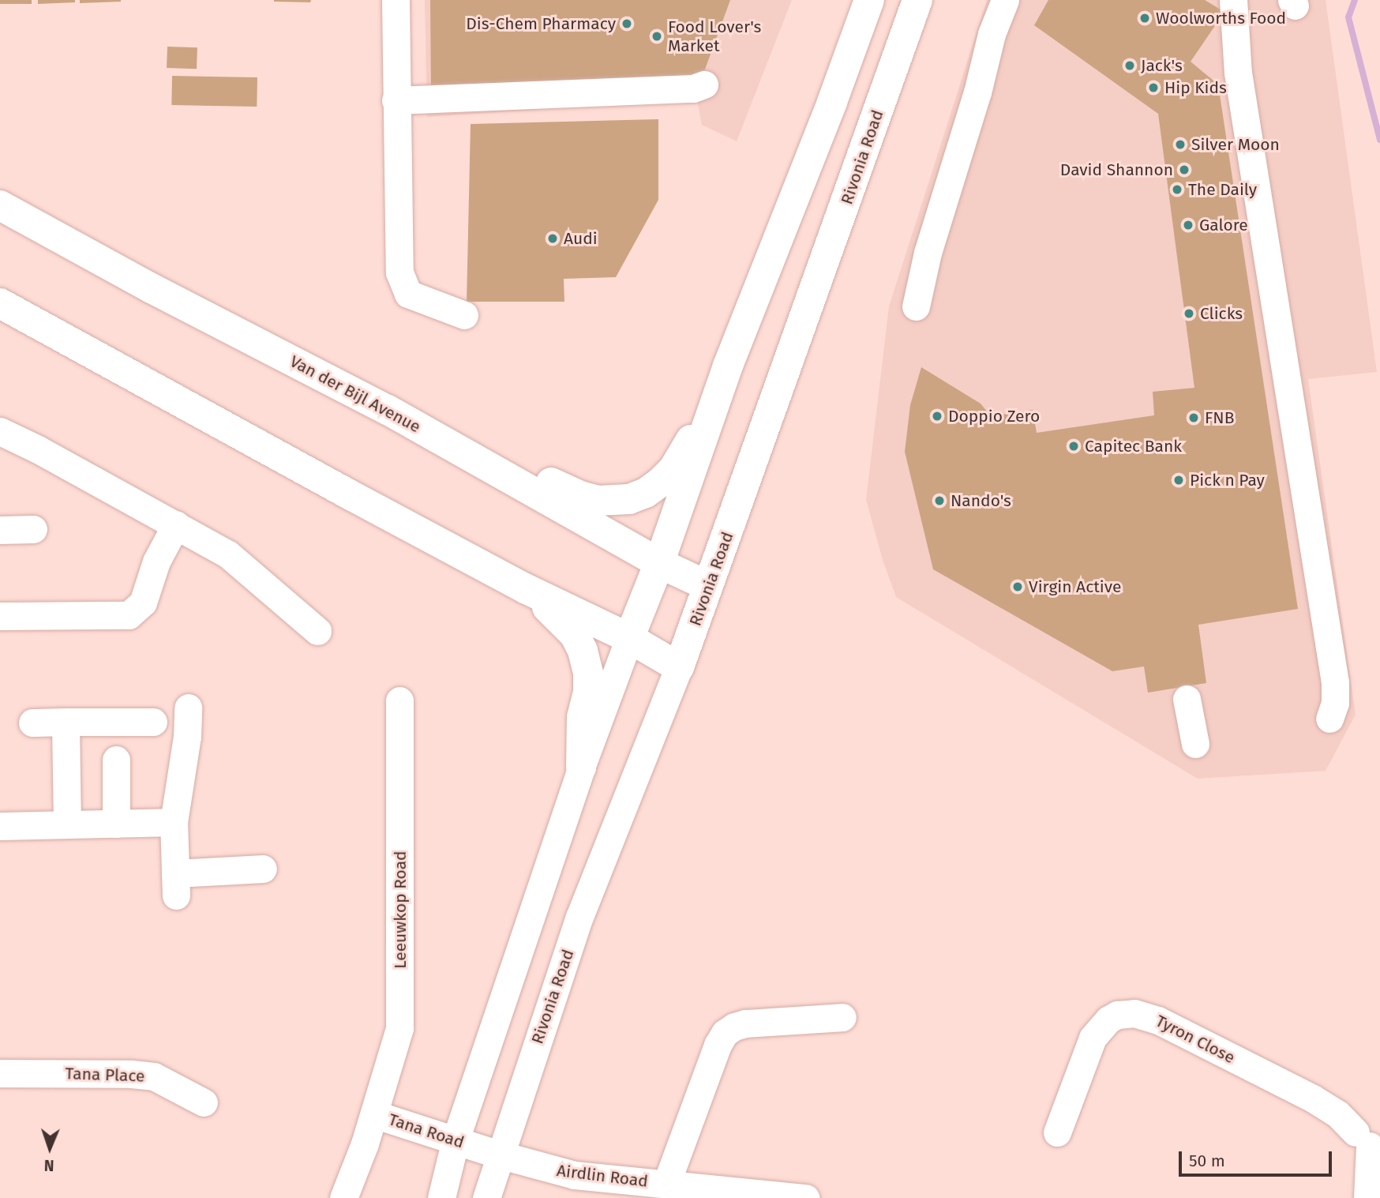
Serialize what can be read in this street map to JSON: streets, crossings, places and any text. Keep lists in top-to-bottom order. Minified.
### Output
{"streets":{"main road":["Rivonia Road","Van der Bijl Avenue"],"street":["Leeuwkop Road","Tyron Close","Tana Place","Tana Road","Airdlin Road"]},"crossings":[["Rivonia Road","Van der Bijl Avenue"],["Rivonia Road","Tana Road"],["Rivonia Road","Airdlin Road"],["Leeuwkop Road","Tana Road"],["Tana Road","Airdlin Road"]],"places":["Woolworths Food","Dis-Chem Pharmacy","Food Lover's Market","Jack's","Hip Kids","Silver Moon","David Shannon","The Daily","Galore","Audi","Clicks","Doppio Zero","FNB","Capitec Bank","Pick n Pay","Nando's","Virgin Active"],"scale_bar":"50 m","north":"bottom"}
